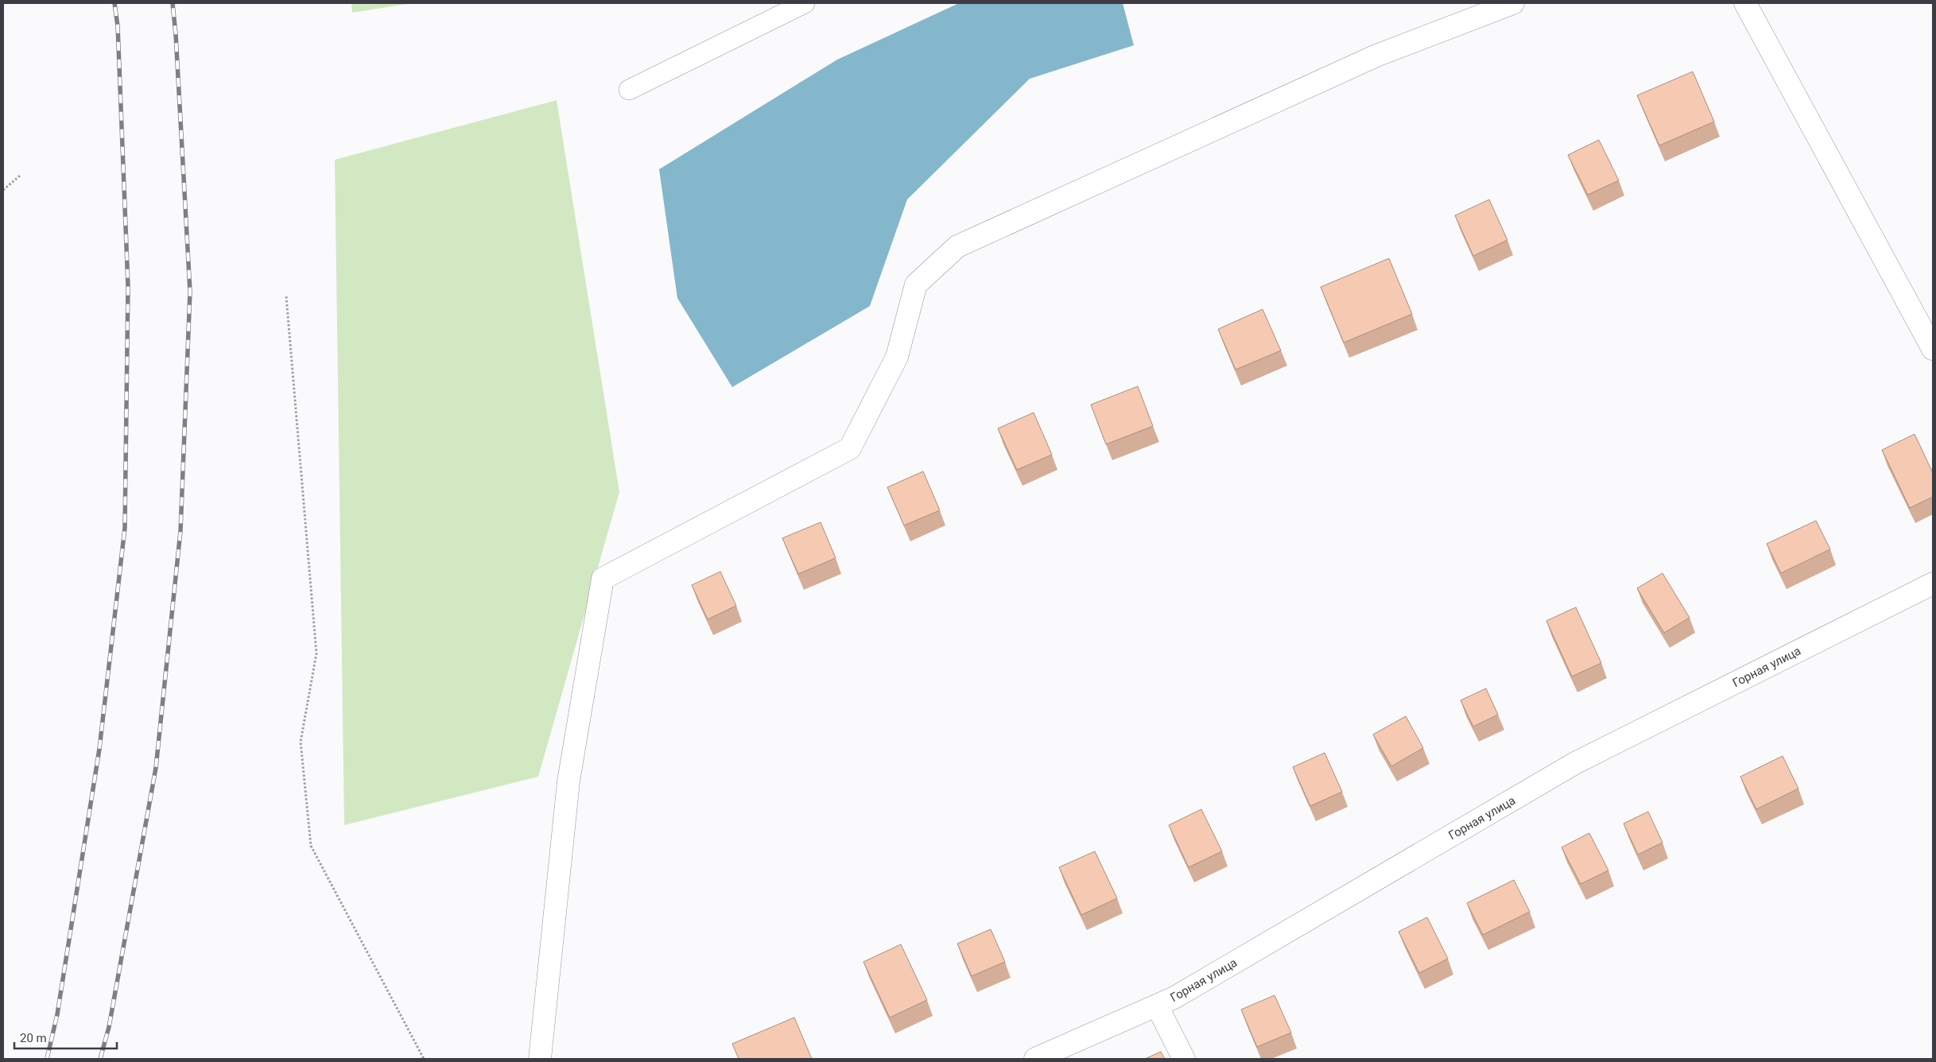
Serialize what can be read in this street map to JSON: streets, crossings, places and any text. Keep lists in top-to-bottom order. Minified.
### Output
{"streets":{"street":["Горная улица"]},"scale_bar":"20 m"}
